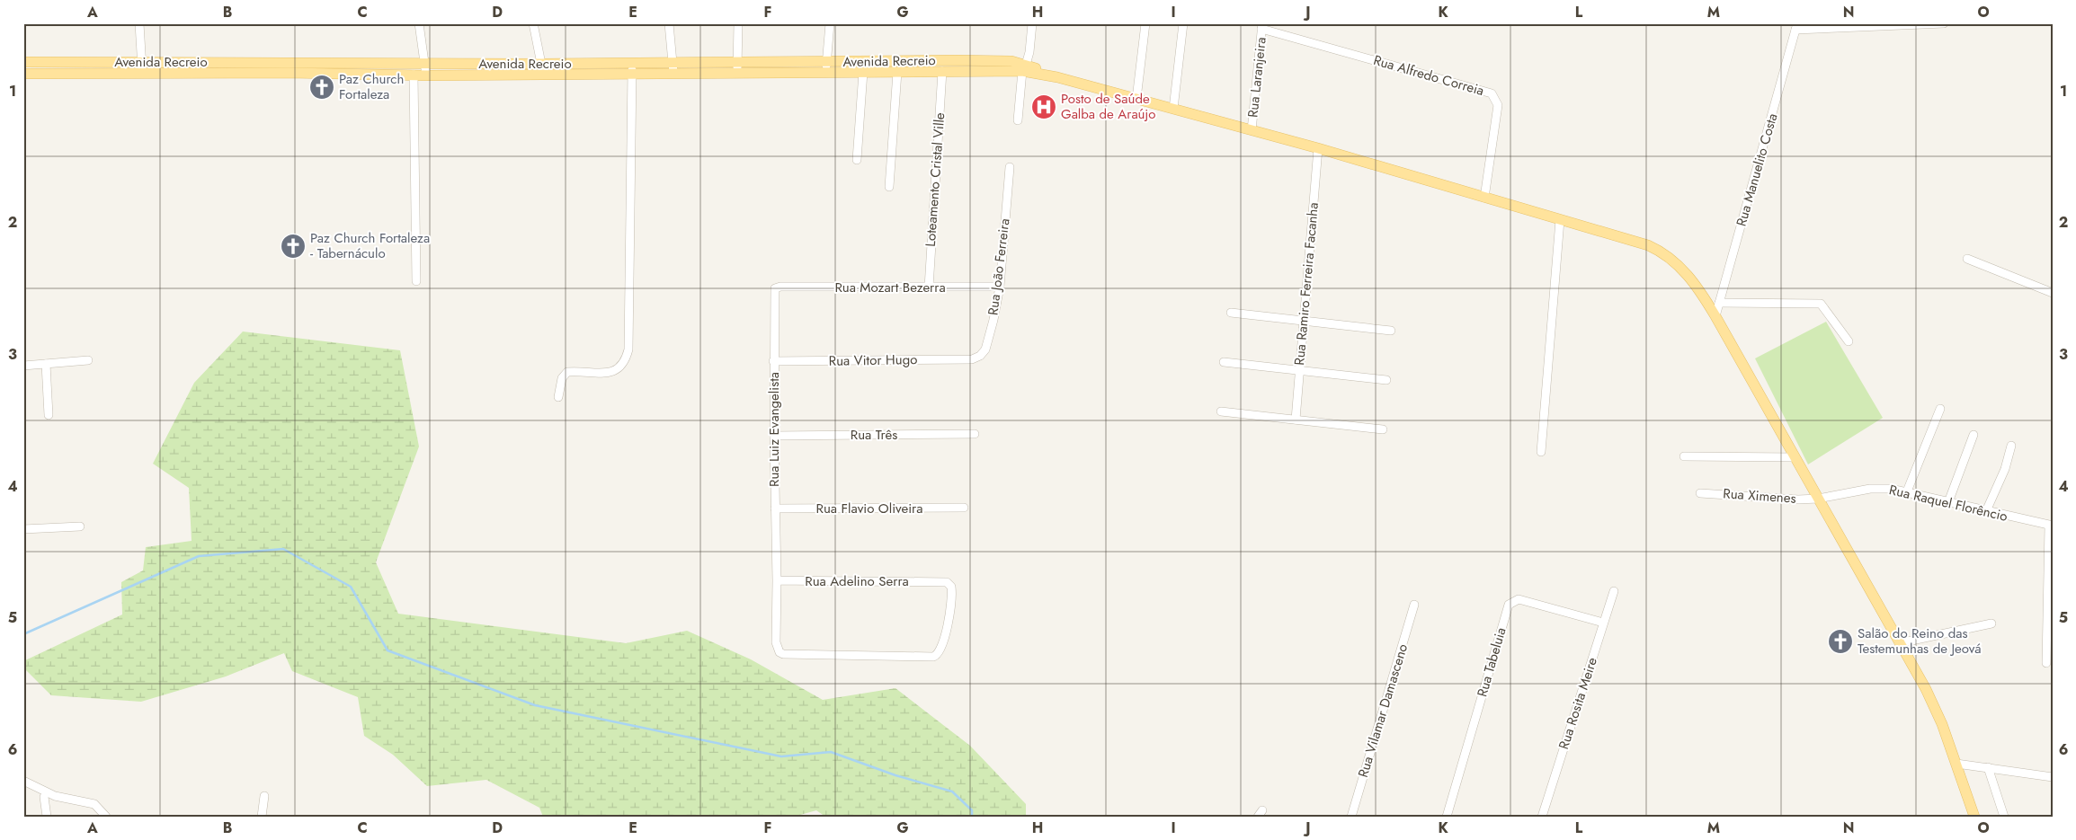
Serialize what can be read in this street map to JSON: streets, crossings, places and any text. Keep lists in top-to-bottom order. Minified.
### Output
{"streets":{"main road":["Avenida Recreio"],"street":["Rua Alfredo Correia","Rua Laranjeira","Rua Manuelito Costa","Loteamento Cristal Ville","Rua João Ferreira","Rua Ramiro Ferreira Facanha","Rua Mozart Bezerra","Rua Vitor Hugo","Rua Luiz Evangelista","Rua Três","Rua Ximenes","Rua Raquel Florêncio","Rua Flavio Oliveira","Rua Adelino Serra","Rua Tabeluia","Rua Rosita Meire","Rua Vilamar Damasceno"]},"crossings":[["Avenida Recreio","Loteamento Cristal Ville"],["Rua Alfredo Correia","Rua Laranjeira"],["Loteamento Cristal Ville","Rua Mozart Bezerra"],["Rua João Ferreira","Rua Mozart Bezerra"],["Rua João Ferreira","Rua Vitor Hugo"],["Rua Mozart Bezerra","Rua Luiz Evangelista"],["Rua Vitor Hugo","Rua Luiz Evangelista"],["Rua Luiz Evangelista","Rua Três"],["Rua Luiz Evangelista","Rua Flavio Oliveira"],["Rua Luiz Evangelista","Rua Adelino Serra"],["Rua Ximenes","Rua Raquel Florêncio"],["Rua Tabeluia","Rua Rosita Meire"]],"places":{"church":["Paz Church Fortaleza","Paz Church Fortaleza - Tabernáculo","Salão do Reino das Testemunhas de Jeová"],"hospital":["Posto de Saúde Galba de Araújo"]},"grid":{"columns":["A","B","C","D","E","F","G","H","I","J","K","L","M","N","O"],"rows":["1","2","3","4","5","6"]}}
